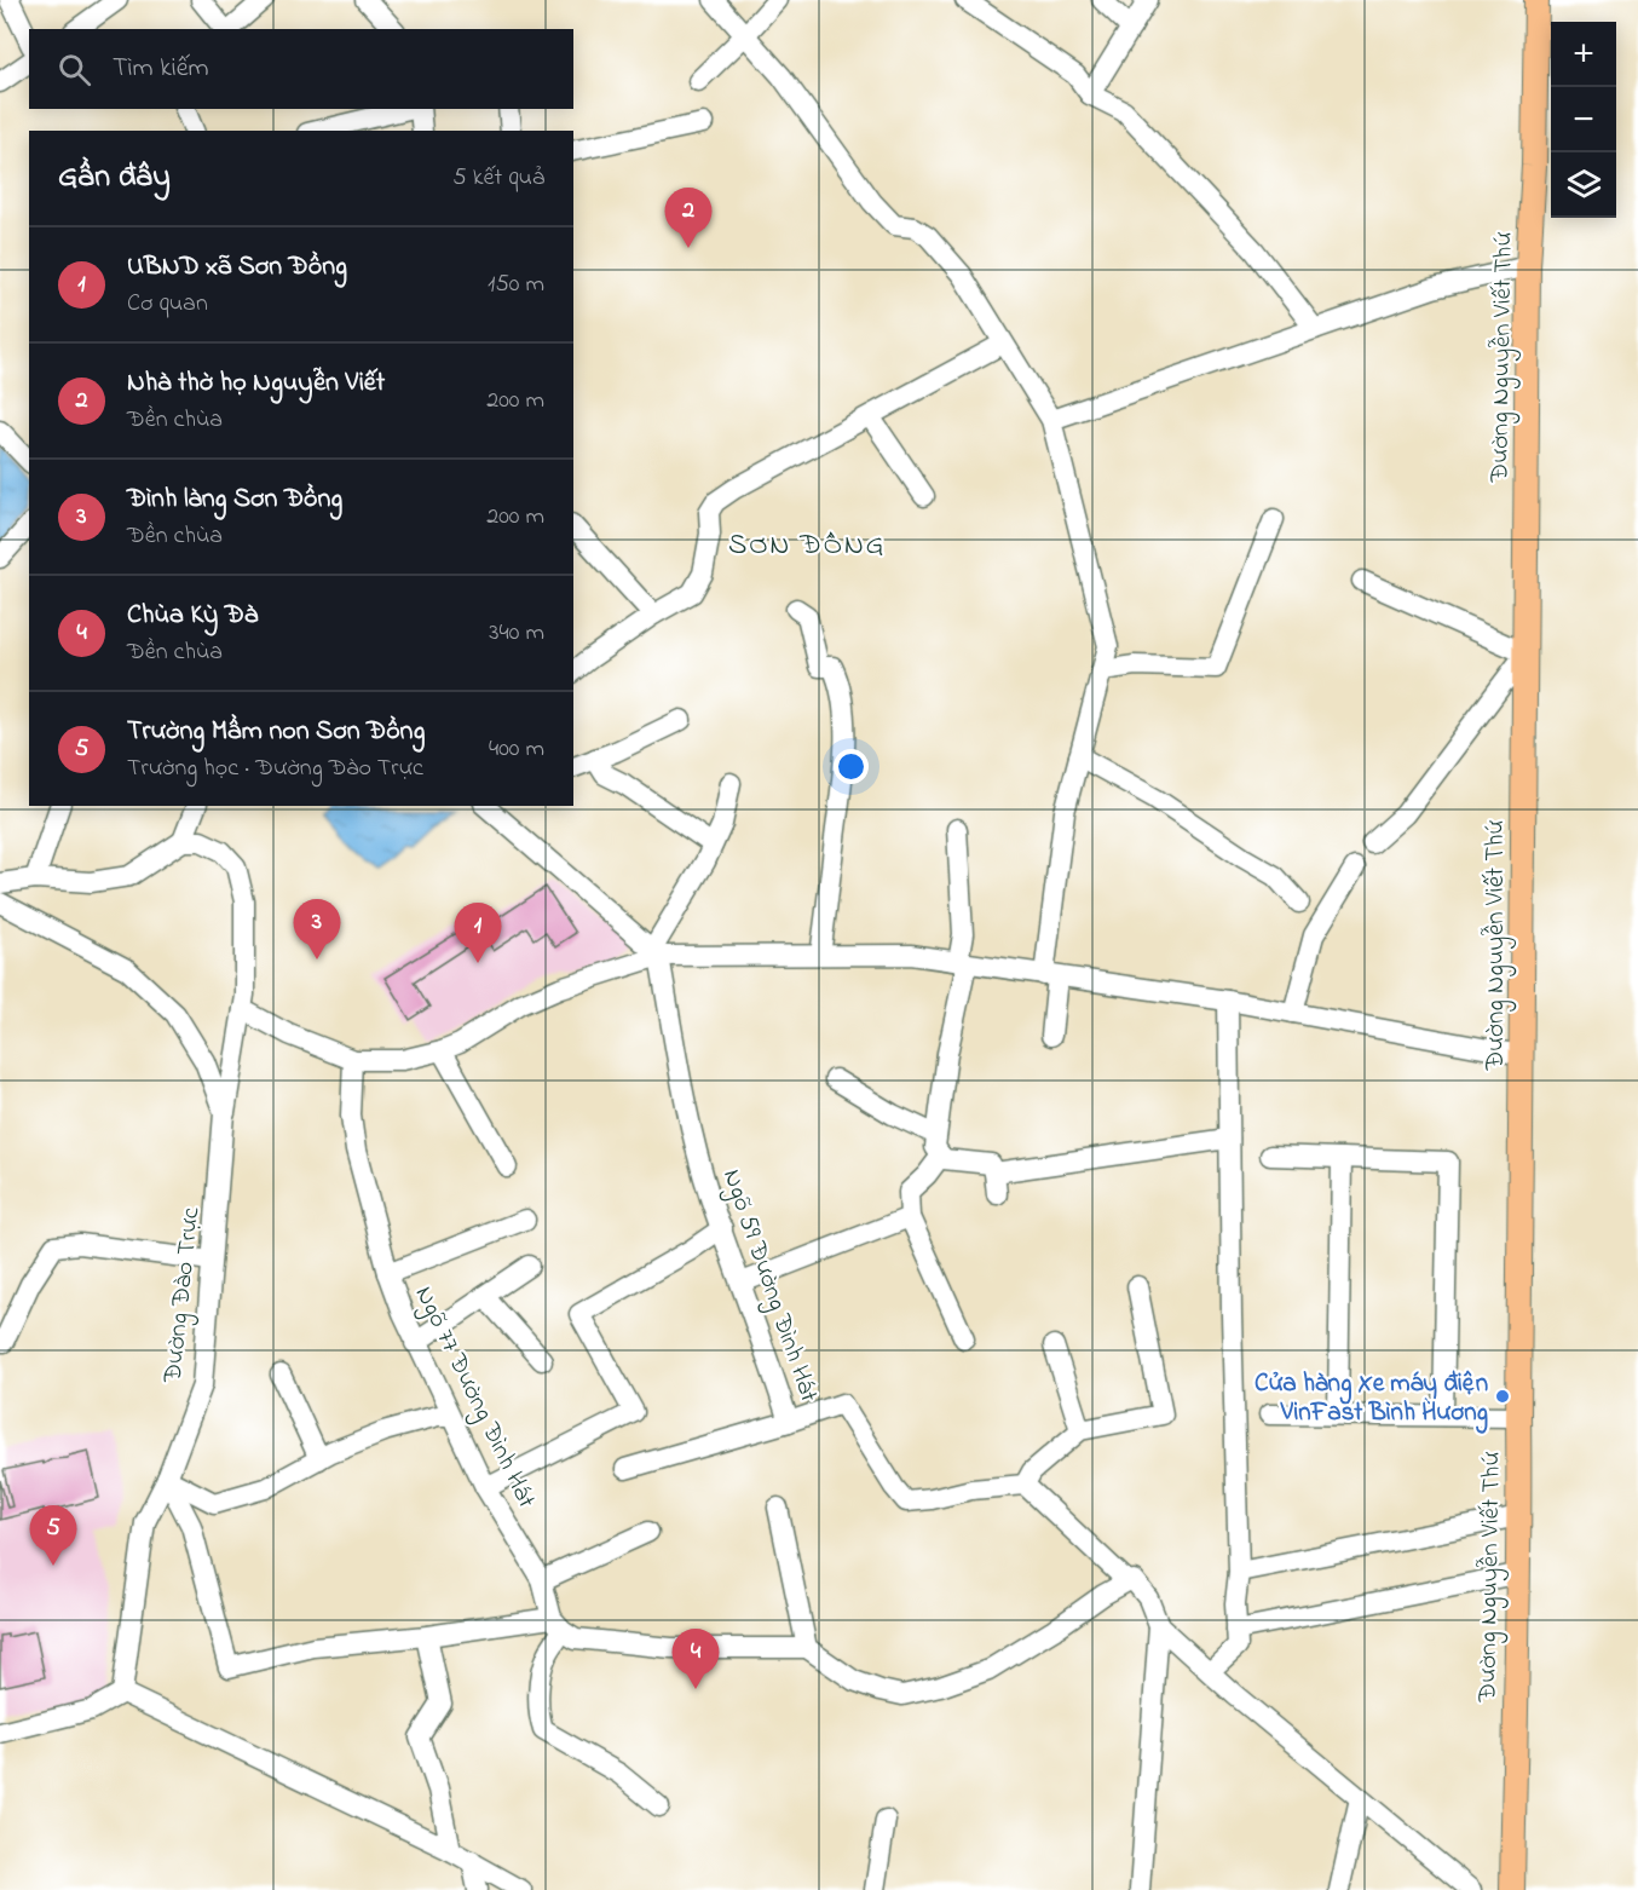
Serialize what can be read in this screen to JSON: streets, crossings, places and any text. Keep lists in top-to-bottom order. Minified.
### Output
{"streets":{"main road":["Đường Nguyễn Viết Thứ"],"street":["Ngõ 59 Đường Đình Hát","Đường Đào Trực","Ngõ 77 Đường Đình Hát"]},"districts":["SƠN ĐỒNG"],"places":["Cửa hàng Xe máy điện VinFast Bình Hương"],"page":{"map_buttons":["+","−"],"search":"Tìm kiếm","heading":["Gần đây","5 kết quả"],"pins":["2","3","1","5","4"],"list":[{"mark":"1","name":"UBND xã Sơn Đồng","note":"Cơ quan","value":"150 m"},{"mark":"2","name":"Nhà thờ họ Nguyễn Viết","note":"Đền chùa","value":"200 m"},{"mark":"3","name":"Đình làng Sơn Đồng","note":"Đền chùa","value":"200 m"},{"mark":"4","name":"Chùa Kỳ Đà","note":"Đền chùa","value":"340 m"},{"mark":"5","name":"Trường Mầm non Sơn Đồng","note":"Trường học · Đường Đào Trực","value":"400 m"}]}}
